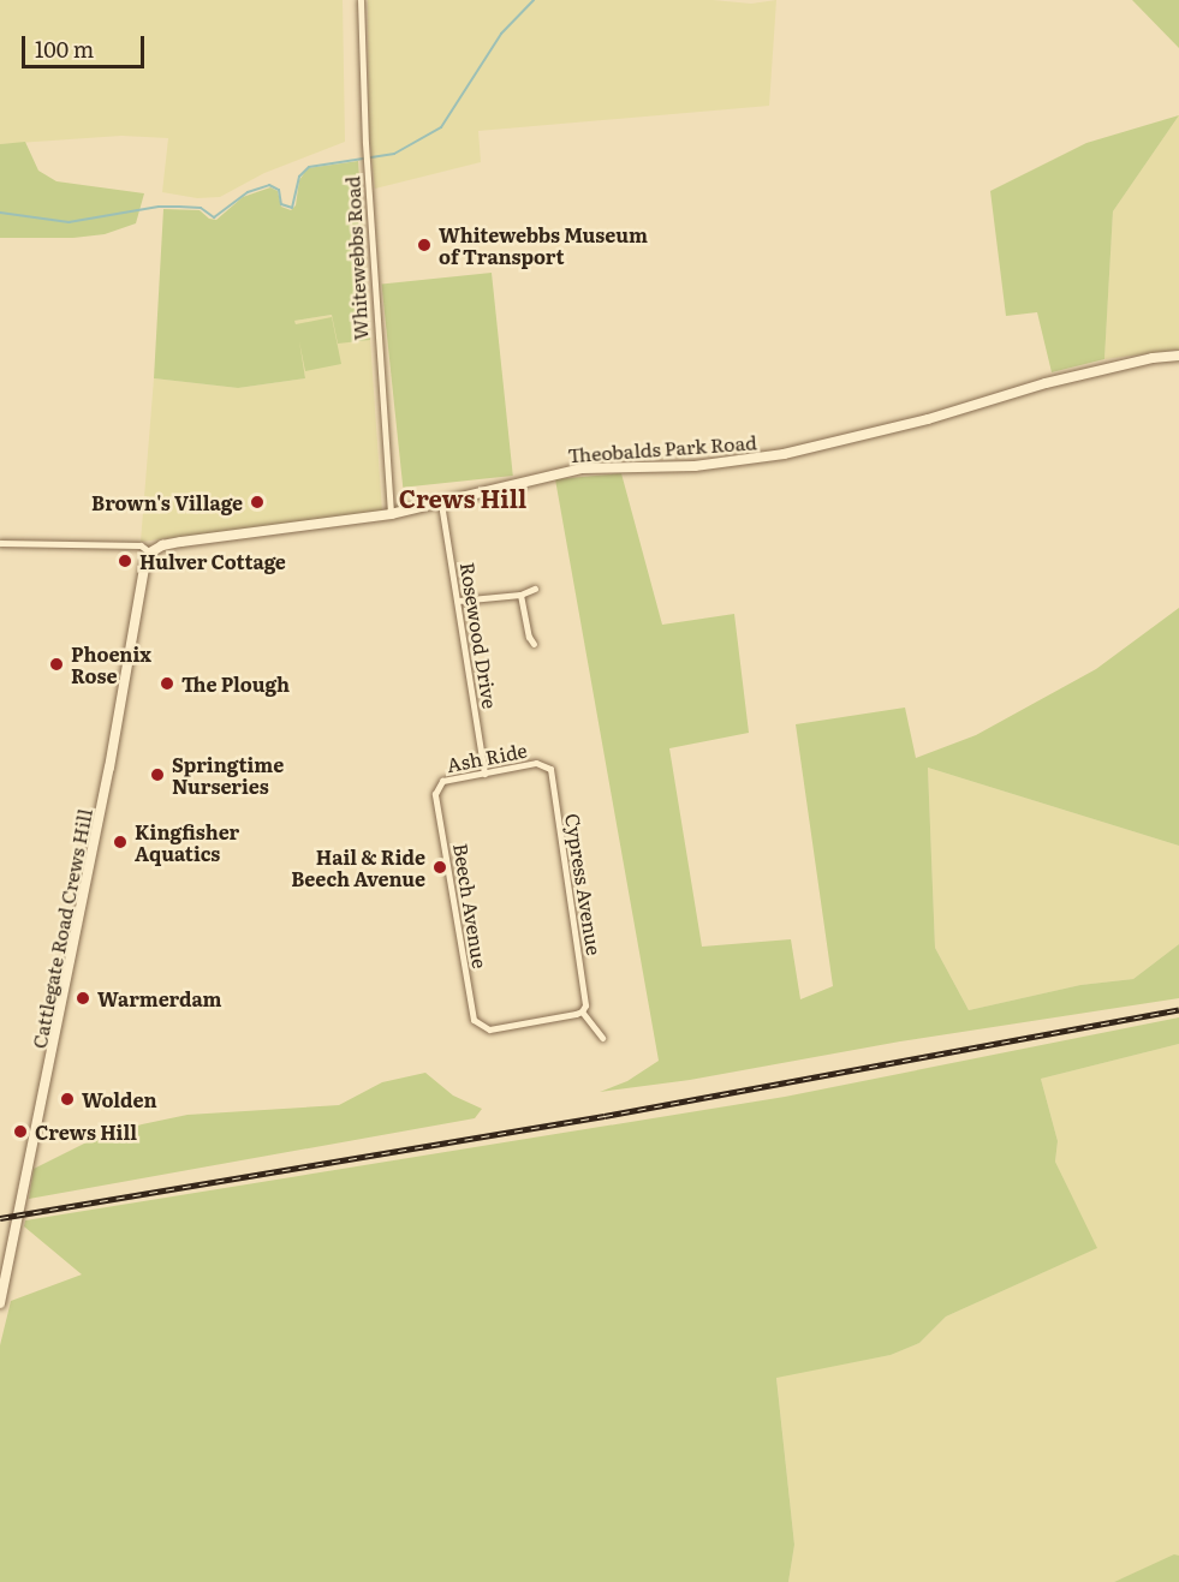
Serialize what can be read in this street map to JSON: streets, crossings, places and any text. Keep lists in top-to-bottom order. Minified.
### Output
{"streets":{"street":["Whitewebbs Road","Theobalds Park Road","Rosewood Drive","Ash Ride","Cypress Avenue","Beech Avenue","Cattlegate Road Crews Hill"]},"crossings":[["Whitewebbs Road","Theobalds Park Road"],["Theobalds Park Road","Rosewood Drive"],["Theobalds Park Road","Cattlegate Road Crews Hill"],["Rosewood Drive","Ash Ride"],["Ash Ride","Cypress Avenue"],["Ash Ride","Beech Avenue"],["Cypress Avenue","Beech Avenue"]],"districts":["Crews Hill"],"places":["Whitewebbs Museum of Transport","Brown's Village","Hulver Cottage","Phoenix Rose","The Plough","Springtime Nurseries","Kingfisher Aquatics","Hail & Ride Beech Avenue","Warmerdam","Wolden","Crews Hill"],"scale_bar":"100 m"}
